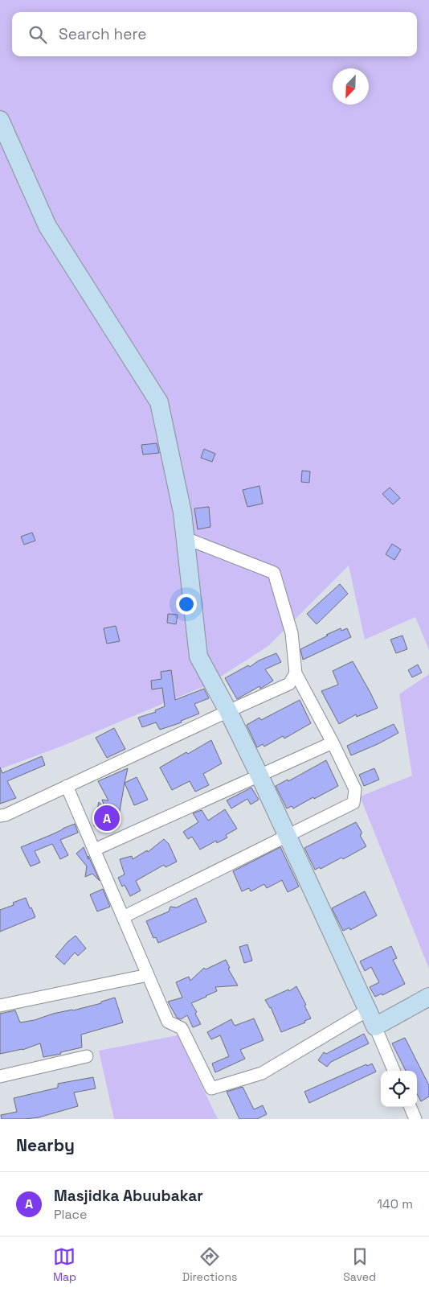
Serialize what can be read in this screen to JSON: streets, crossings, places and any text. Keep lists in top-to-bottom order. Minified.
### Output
{"north":"bottom left","page":{"search":"Search here","pins":"A","heading":"Nearby","list":[{"mark":"A","name":"Masjidka Abuubakar","note":"Place","value":"140 m"}],"nav":["Map","Directions","Saved"]}}
